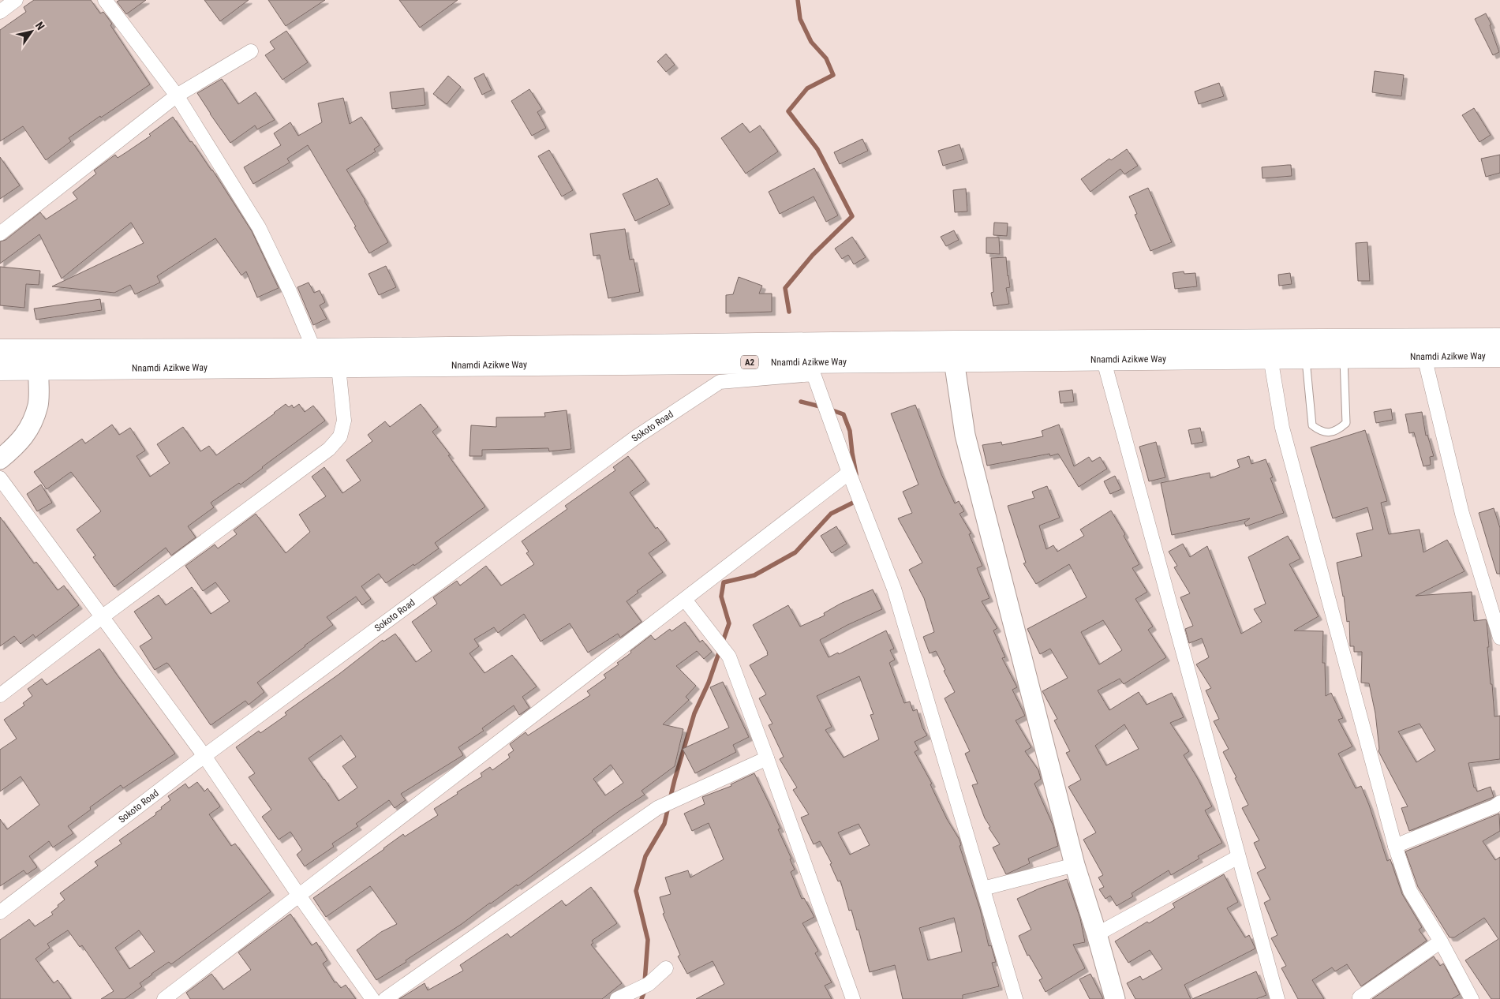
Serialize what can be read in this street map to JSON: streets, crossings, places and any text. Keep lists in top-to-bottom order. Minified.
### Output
{"streets":{"highway":["Nnamdi Azikwe Way","A2"],"street":["Sokoto Road"]},"north":"top right"}
